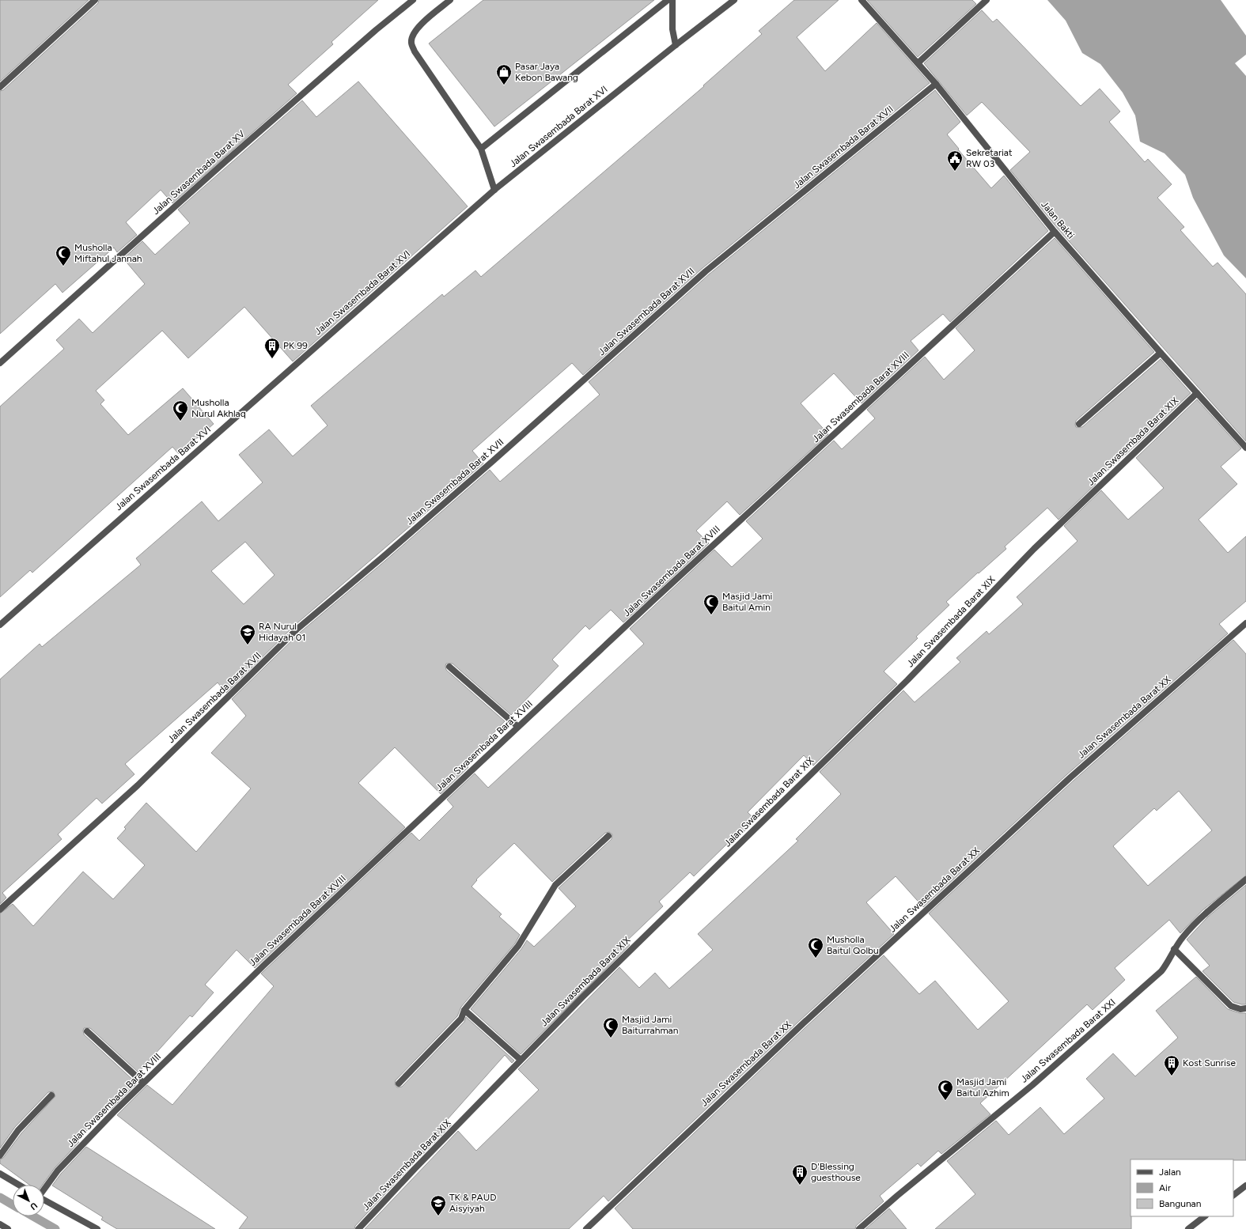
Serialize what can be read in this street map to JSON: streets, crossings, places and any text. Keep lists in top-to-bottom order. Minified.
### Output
{"streets":{"street":["Jalan Swasembada Barat XVI","Jalan Swasembada Barat XVII","Jalan Swasembada Barat XV","Jalan Bakti","Jalan Swasembada Barat XVIII","Jalan Swasembada Barat XIX","Jalan Swasembada Barat XX","Jalan Swasembada Barat XXI"]},"crossings":[["Jalan Swasembada Barat XVII","Jalan Bakti"],["Jalan Bakti","Jalan Swasembada Barat XVIII"],["Jalan Bakti","Jalan Swasembada Barat XIX"]],"places":{"shop":["Pasar Jaya Kebon Bawang"],"public building":["Sekretariat RW 03"],"mosque":["Musholla Miftahul Jannah","Musholla Nurul Akhlaq","Masjid Jami Baitul Amin","Musholla Baitul Qolbu","Masjid Jami Baiturrahman","Masjid Jami Baitul Azhim"],"building":["PK 99","Kost Sunrise","D'Blessing guesthouse"],"school or university":["RA Nurul Hidayah 01","TK & PAUD Aisyiyah"]},"legend":["Jalan","Air","Bangunan"],"north":"bottom right"}
